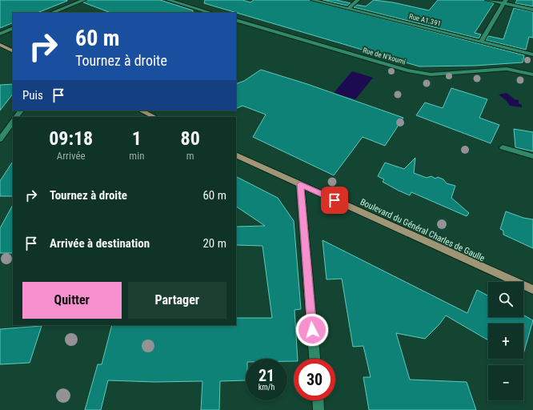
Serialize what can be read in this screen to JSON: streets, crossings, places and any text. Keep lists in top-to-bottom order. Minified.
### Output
{"streets":{"main road":["Boulevard du Général Charles de Gaulle"],"street":["Rue A1.391","Rue de N'koumi"]},"page":{"turn":["60 m","Tournez à droite"],"then":"Puis","eta":["09:18","Arrivée","1","min","80","m"],"list":[{"name":"Tournez à droite","value":"60 m"},{"name":"Arrivée à destination","value":"20 m"}],"buttons":["Quitter","Partager"],"map_buttons":["+","−"],"speed":"21 km/h","limit":"30"}}
